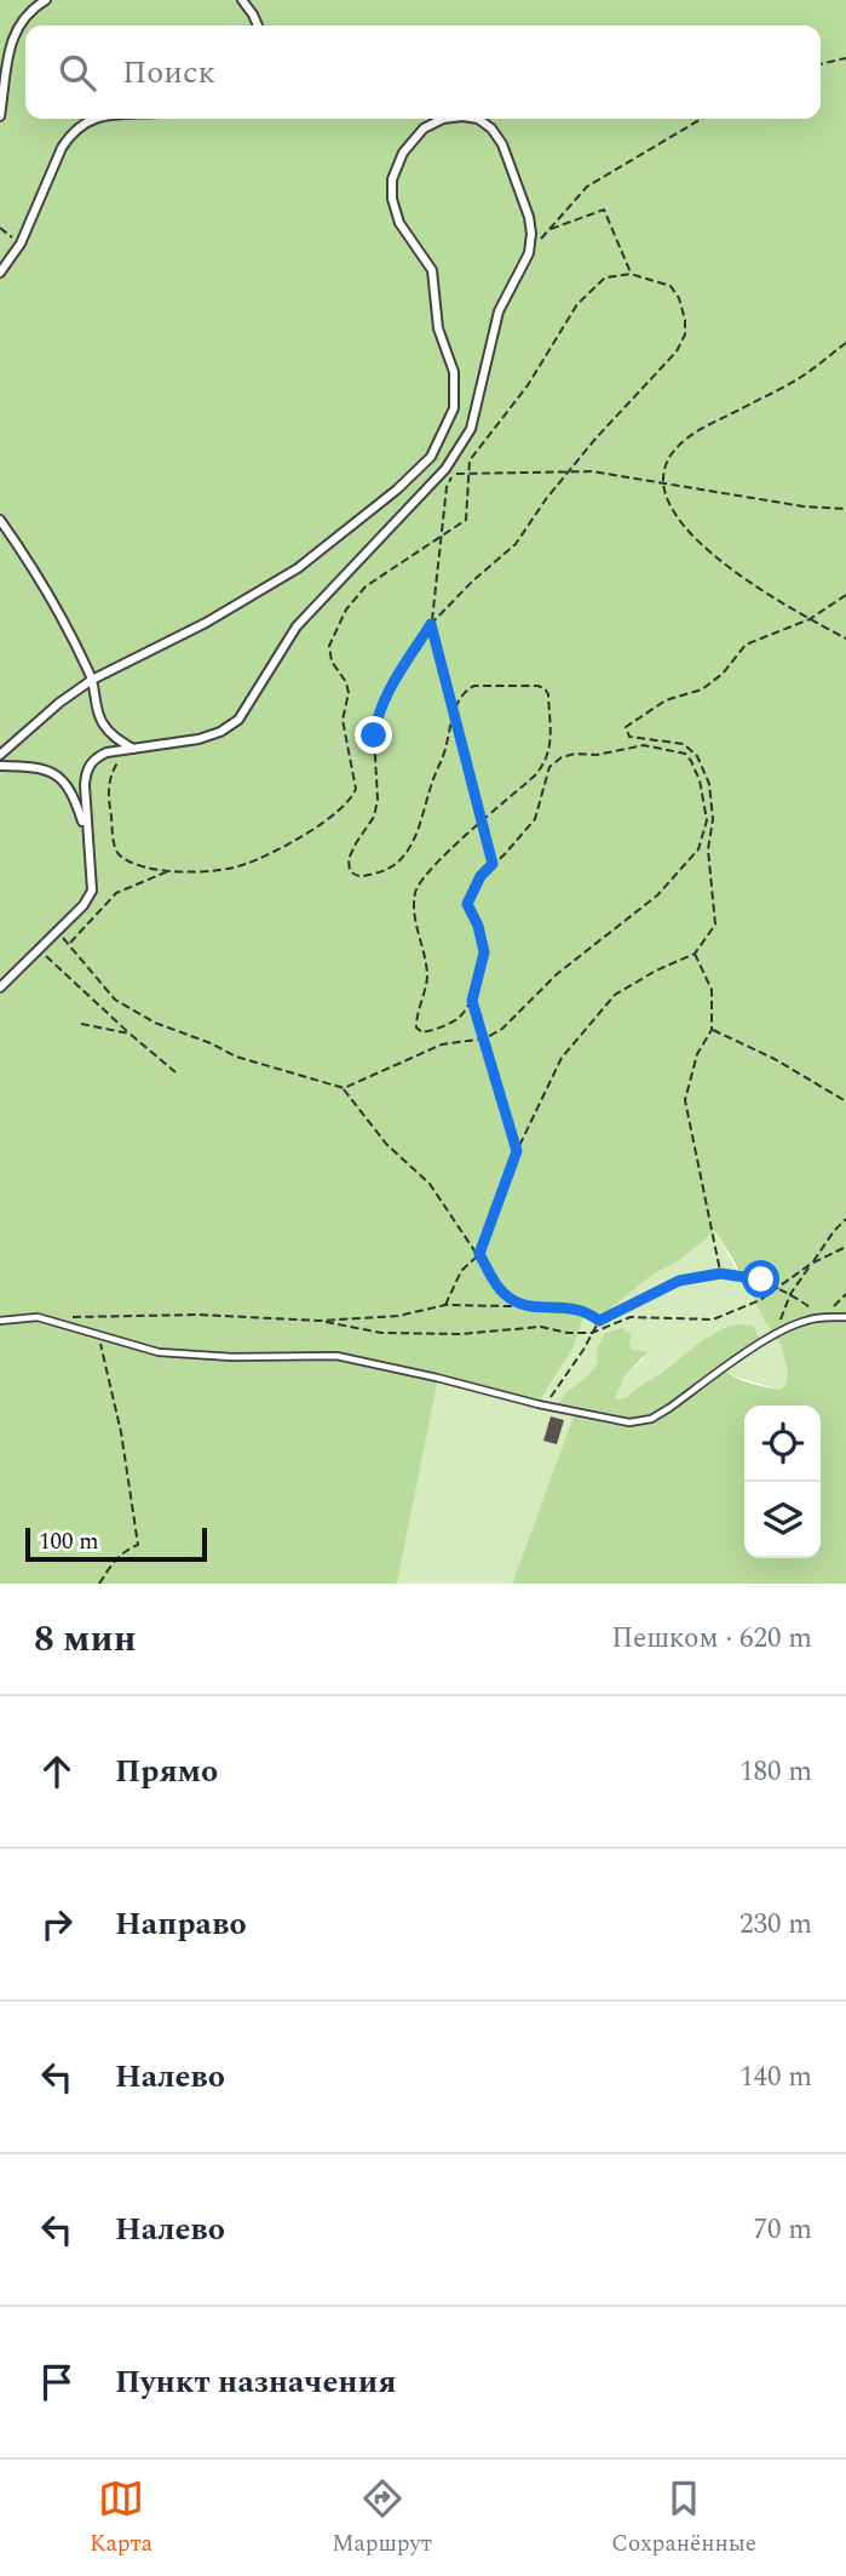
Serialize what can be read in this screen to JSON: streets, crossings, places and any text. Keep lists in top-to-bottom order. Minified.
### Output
{"scale_bar":"100 m","page":{"search":"Поиск","scale":"100 m","heading":["8 мин","Пешком · 620 m"],"list":[["Прямо","180 m"],["Направо","230 m"],["Налево","140 m"],["Налево","70 m"],"Пункт назначения"],"nav":["Карта","Маршрут","Сохранённые"]}}
